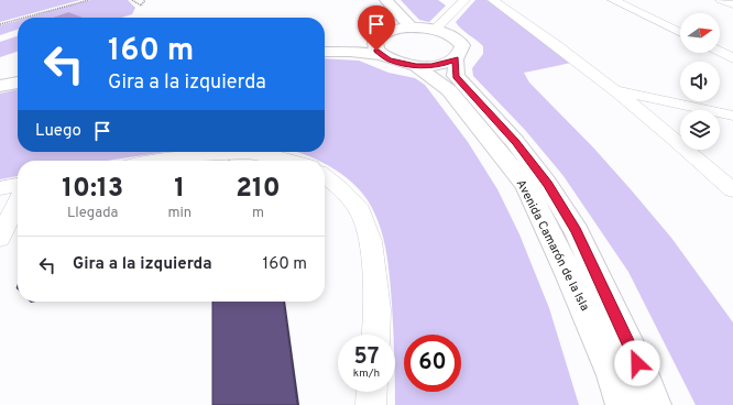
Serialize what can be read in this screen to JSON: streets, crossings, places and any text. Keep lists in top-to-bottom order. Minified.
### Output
{"streets":{"main road":["Avenida Camarón de la Isla"]},"north":"right","page":{"turn":["160 m","Gira a la izquierda"],"then":"Luego","eta":["10:13","Llegada","1","min","210","m"],"list":[{"name":"Gira a la izquierda","value":"160 m"}],"speed":"57 km/h","limit":"60"}}
